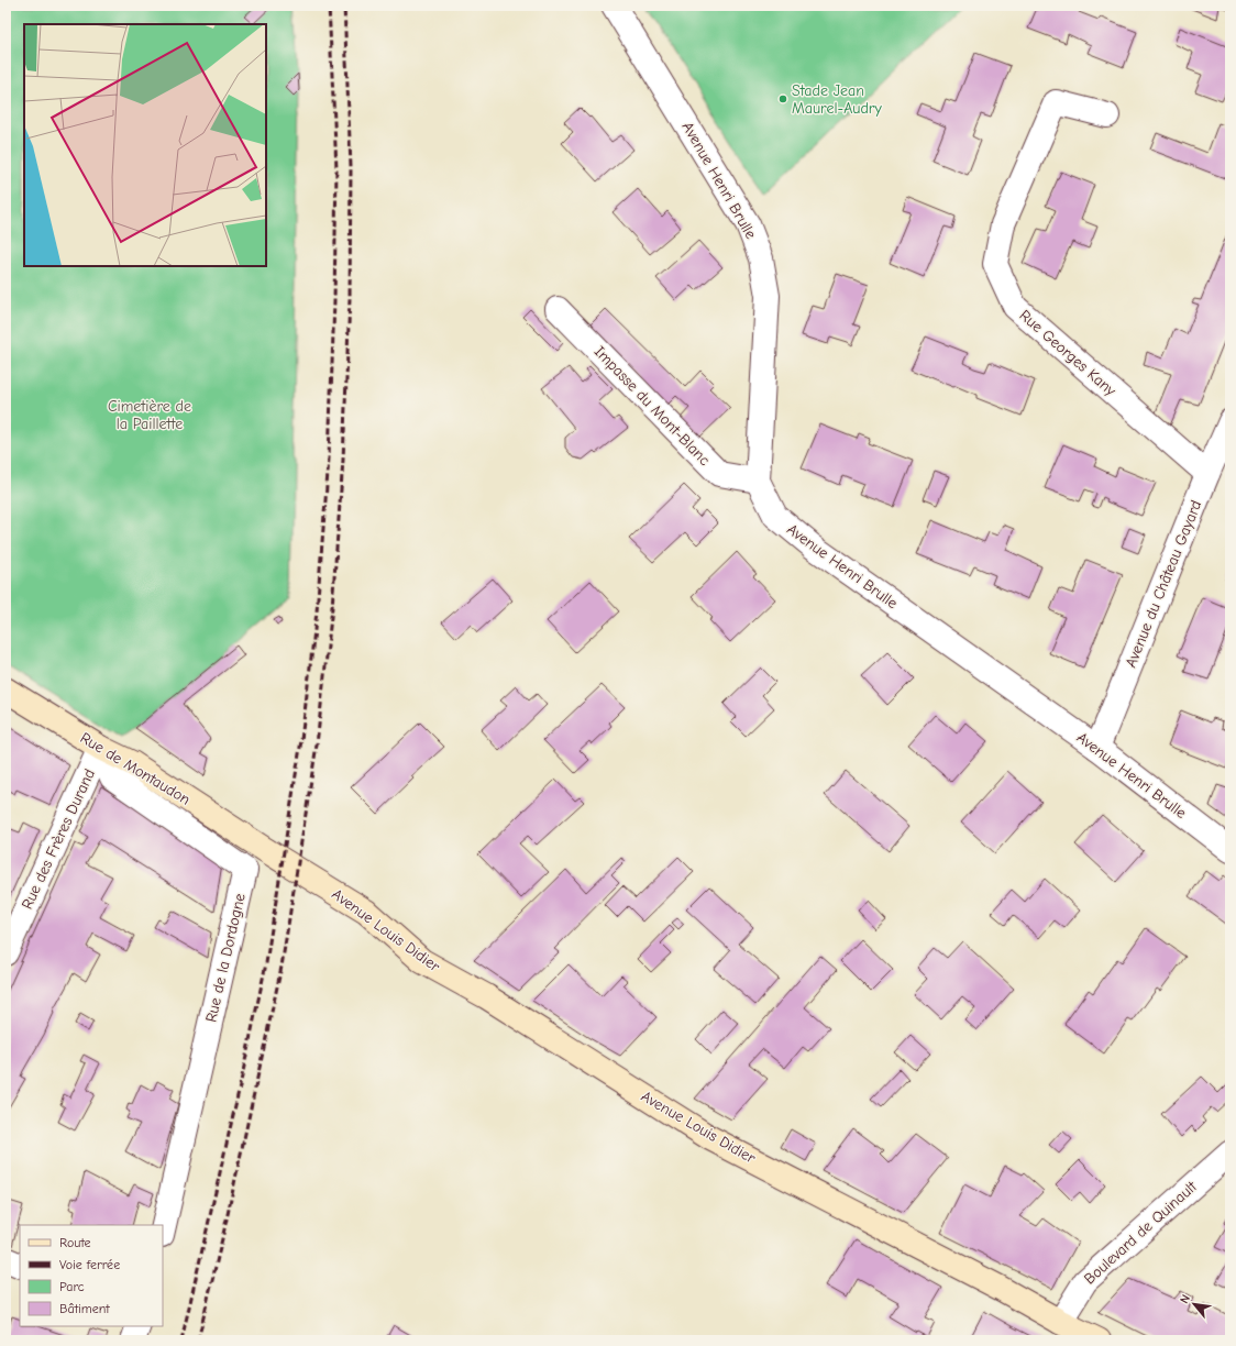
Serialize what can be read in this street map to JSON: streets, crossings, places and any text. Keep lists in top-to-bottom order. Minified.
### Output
{"streets":{"main road":["Rue de Montaudon","Avenue Louis Didier"],"street":["Avenue Henri Brulle","Rue Georges Kany","Impasse du Mont-Blanc","Avenue du Château Gayard","Rue des Frères Durand","Rue de la Dordogne","Boulevard de Quinault"]},"crossings":[["Avenue Henri Brulle","Impasse du Mont-Blanc"],["Avenue Henri Brulle","Avenue du Château Gayard"],["Rue Georges Kany","Avenue du Château Gayard"],["Rue de Montaudon","Rue des Frères Durand"],["Rue de Montaudon","Avenue Louis Didier"],["Rue de Montaudon","Rue de la Dordogne"],["Rue des Frères Durand","Rue de la Dordogne"],["Avenue Louis Didier","Boulevard de Quinault"]],"parks":["Cimetière de la Paillette"],"places":["Stade Jean Maurel-Audry"],"legend":["Route","Voie ferrée","Parc","Bâtiment"],"north":"top left"}
